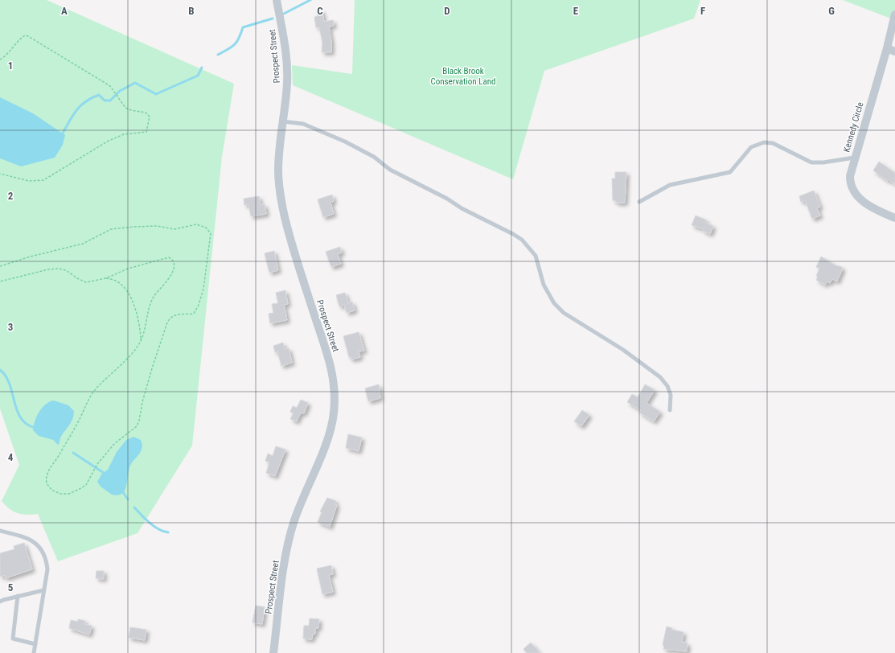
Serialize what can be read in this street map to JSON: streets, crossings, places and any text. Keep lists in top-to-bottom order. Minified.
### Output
{"streets":{"street":["Prospect Street","Kennedy Circle"]},"parks":["Black Brook Conservation Land"],"grid":{"columns":["A","B","C","D","E","F","G"],"rows":["1","2","3","4","5"]}}
